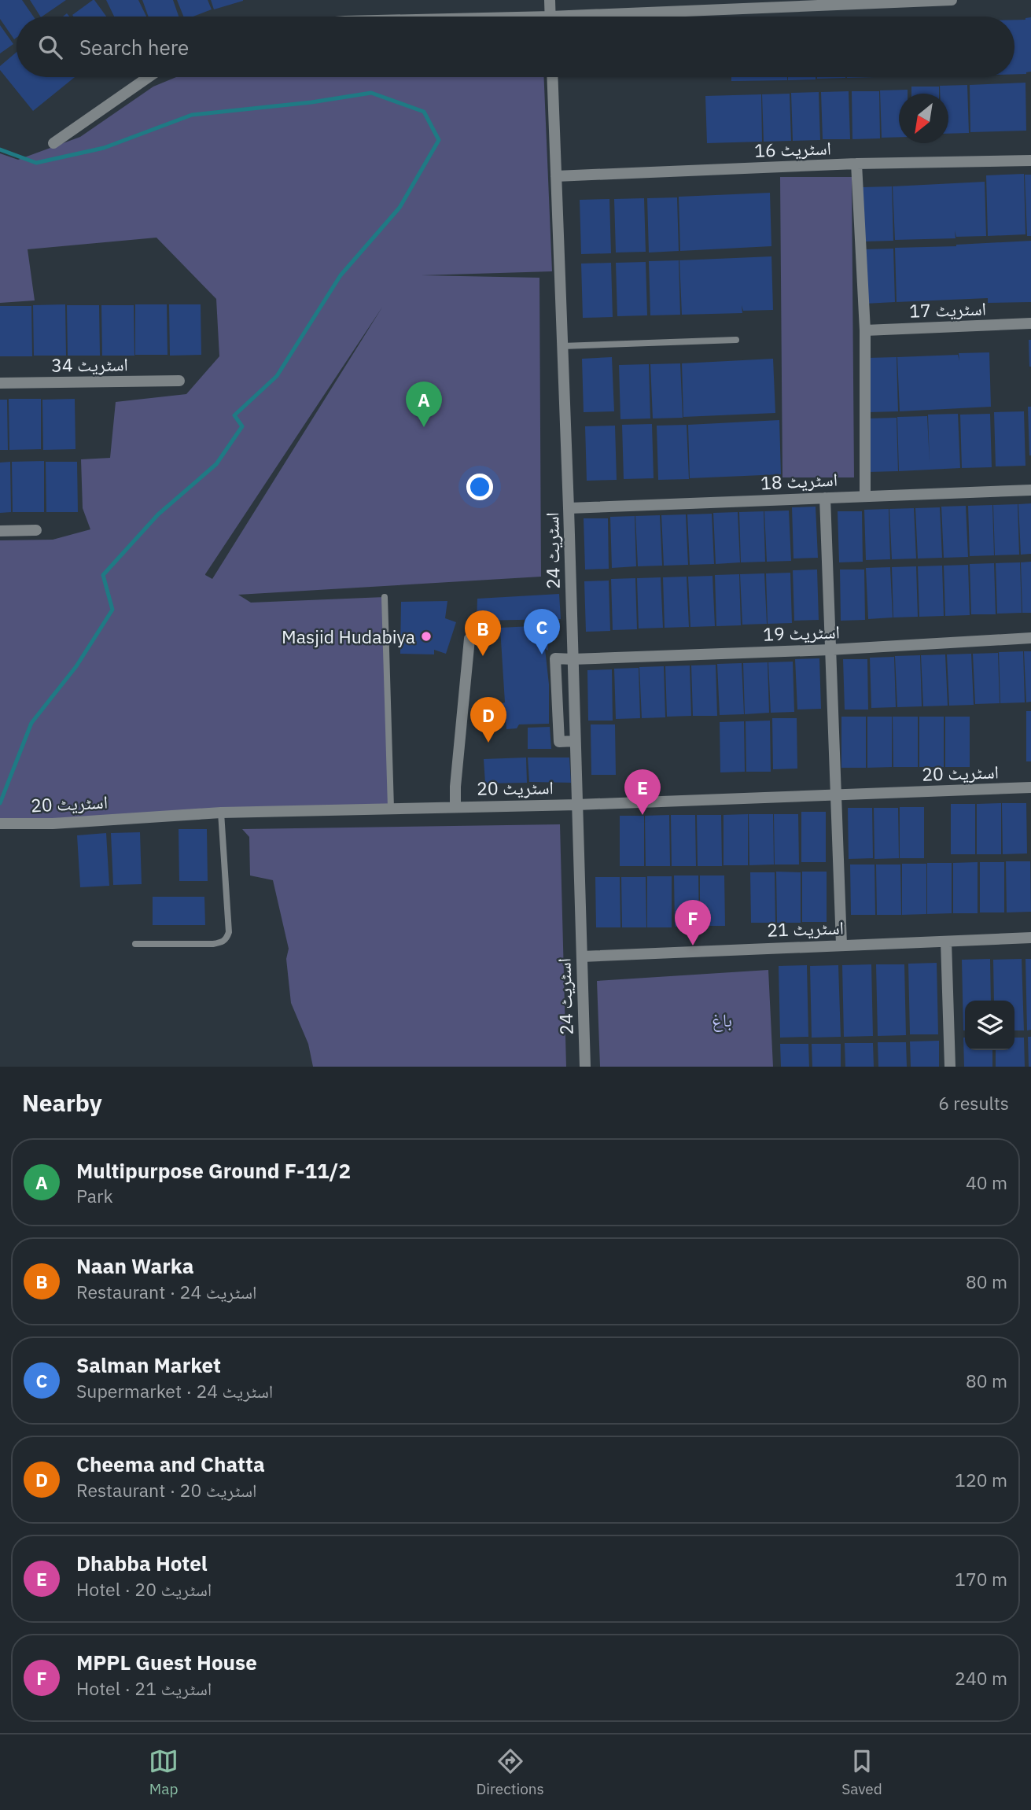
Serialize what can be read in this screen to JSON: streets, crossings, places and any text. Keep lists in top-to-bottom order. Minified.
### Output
{"streets":{"street":["اسٹریٹ 16","اسٹریٹ 17","اسٹریٹ 34","اسٹریٹ 18","اسٹریٹ 24","اسٹریٹ 19","اسٹریٹ 20","اسٹریٹ 21"]},"crossings":[["اسٹریٹ 16","اسٹریٹ 24"],["اسٹریٹ 18","اسٹریٹ 24"],["اسٹریٹ 24","اسٹریٹ 19"],["اسٹریٹ 24","اسٹریٹ 20"],["اسٹریٹ 24","اسٹریٹ 21"]],"parks":["باغ"],"places":["Masjid Hudabiya"],"north":"bottom left","page":{"search":"Search here","pins":["A","C","B","D","E","F"],"heading":["Nearby","6 results"],"list":[{"mark":"A","name":"Multipurpose Ground F-11/2","note":"Park","value":"40 m"},{"mark":"B","name":"Naan Warka","note":"Restaurant · اسٹریٹ 24","value":"80 m"},{"mark":"C","name":"Salman Market","note":"Supermarket · اسٹریٹ 24","value":"80 m"},{"mark":"D","name":"Cheema and Chatta","note":"Restaurant · اسٹریٹ 20","value":"120 m"},{"mark":"E","name":"Dhabba Hotel","note":"Hotel · اسٹریٹ 20","value":"170 m"},{"mark":"F","name":"MPPL Guest House","note":"Hotel · اسٹریٹ 21","value":"240 m"}],"nav":["Map","Directions","Saved"]}}
